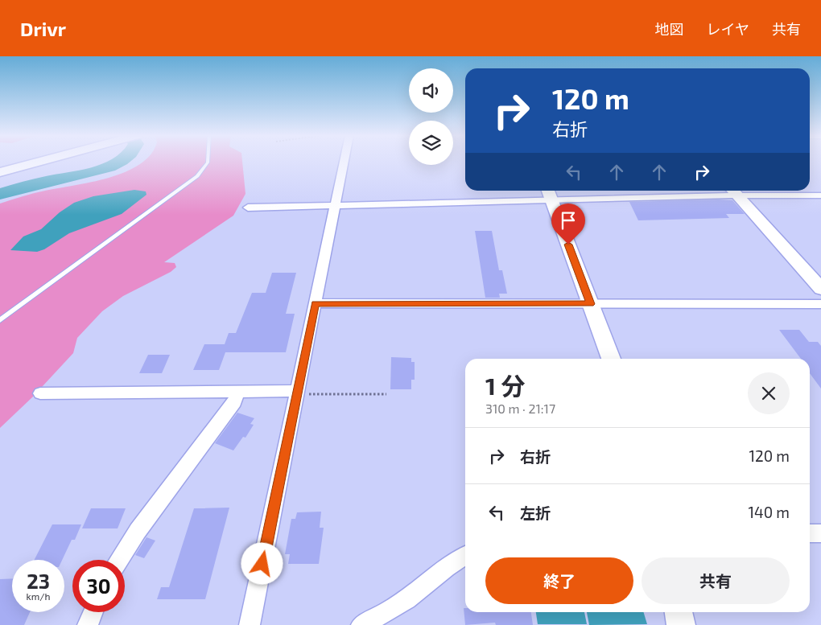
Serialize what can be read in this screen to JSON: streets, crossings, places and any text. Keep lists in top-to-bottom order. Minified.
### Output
{"page":{"header":"Drivr","nav":["地図","レイヤ","共有"],"turn":["120 m","右折"],"heading":["1 分","310 m · 21:17"],"list":[{"name":"右折","value":"120 m"},{"name":"左折","value":"140 m"}],"buttons":["終了","共有"],"speed":"23 km/h","limit":"30"}}
